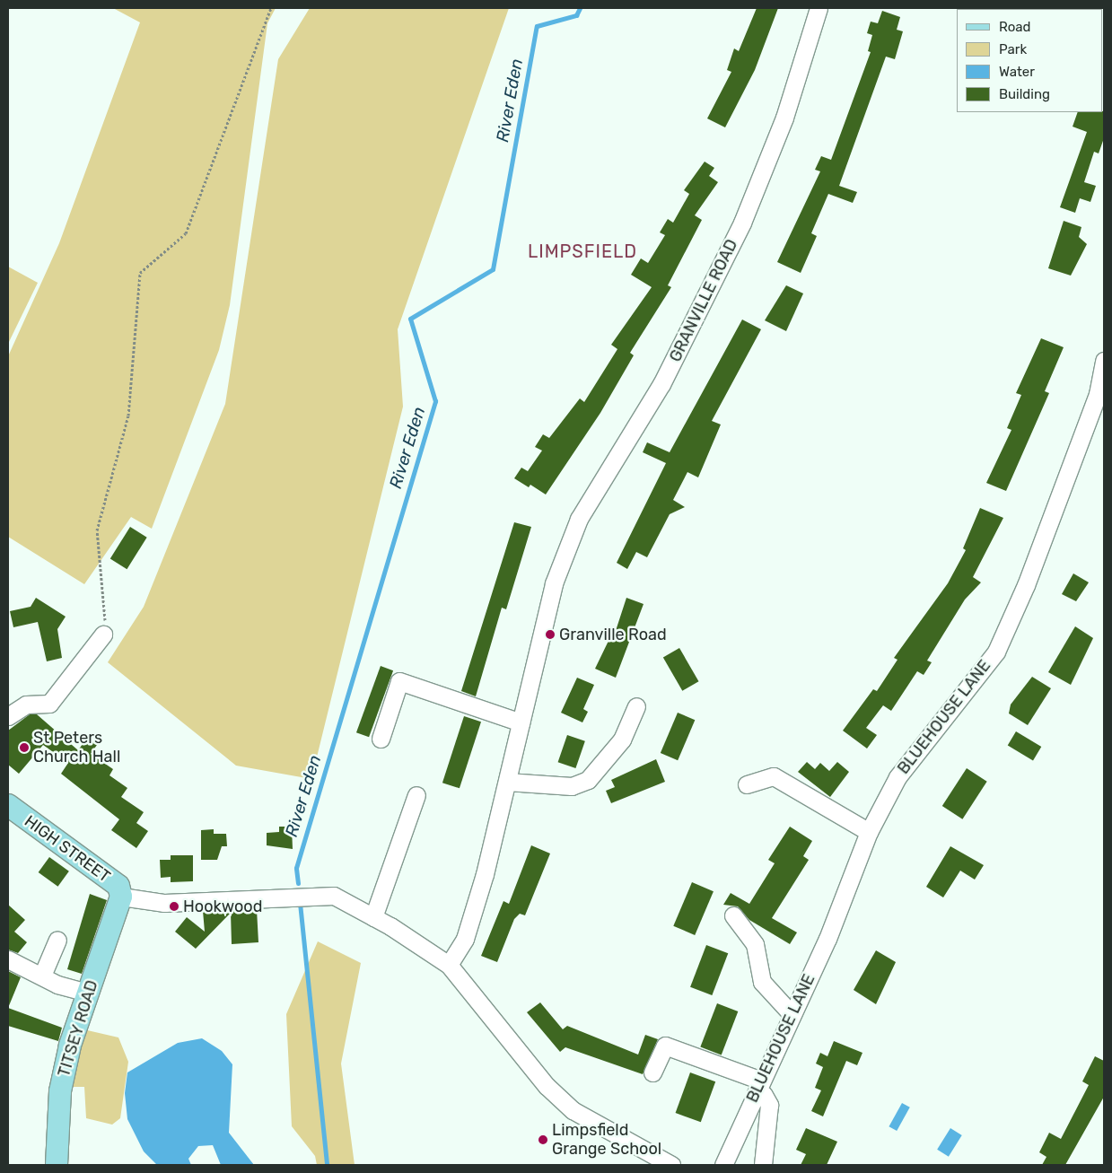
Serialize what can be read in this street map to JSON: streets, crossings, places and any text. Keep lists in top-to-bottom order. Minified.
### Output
{"streets":{"main road":["HIGH STREET","TITSEY ROAD"],"street":["GRANVILLE ROAD","BLUEHOUSE LANE"]},"crossings":[["HIGH STREET","TITSEY ROAD"]],"districts":["LIMPSFIELD"],"water":["River Eden"],"places":["Granville Road","St Peters Church Hall","Hookwood","Limpsfield Grange School"],"legend":["Road","Park","Water","Building"]}
